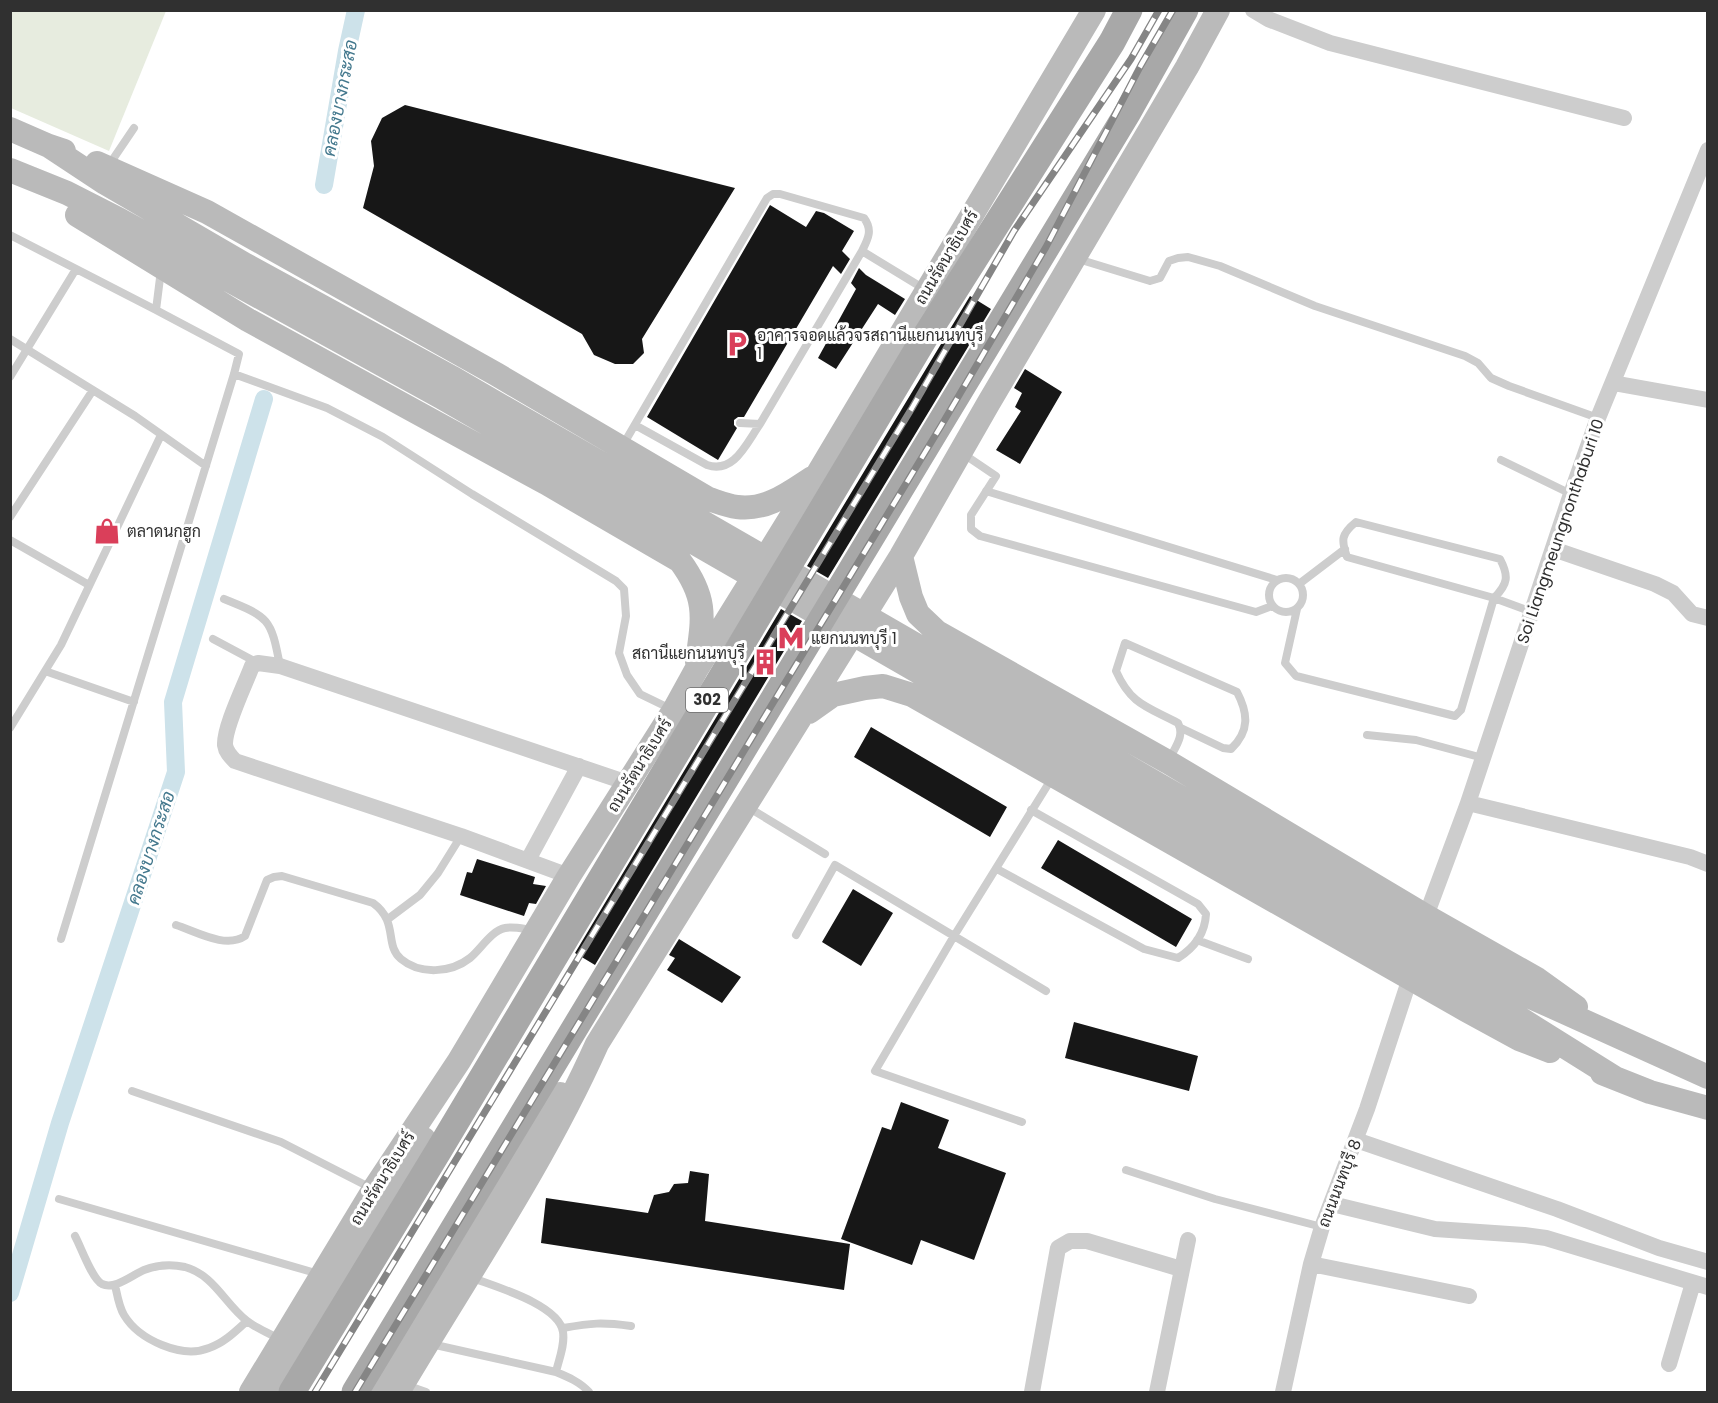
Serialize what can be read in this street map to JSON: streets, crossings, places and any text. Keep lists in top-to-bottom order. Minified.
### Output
{"streets":{"main road":["ถนนรัตนาธิเบศร์","302"],"street":["Soi Liangmeungnonthaburi 10","ถนนนนทบุรี 8"]},"water":["คลองบางกระสอ"],"places":{"parking":["อาคารจอดแล้วจรสถานีแยกนนทบุรี 1"],"shop":["ตลาดนกฮูก"],"metro station":["แยกนนทบุรี 1"],"building":["สถานีแยกนนทบุรี 1"]}}
